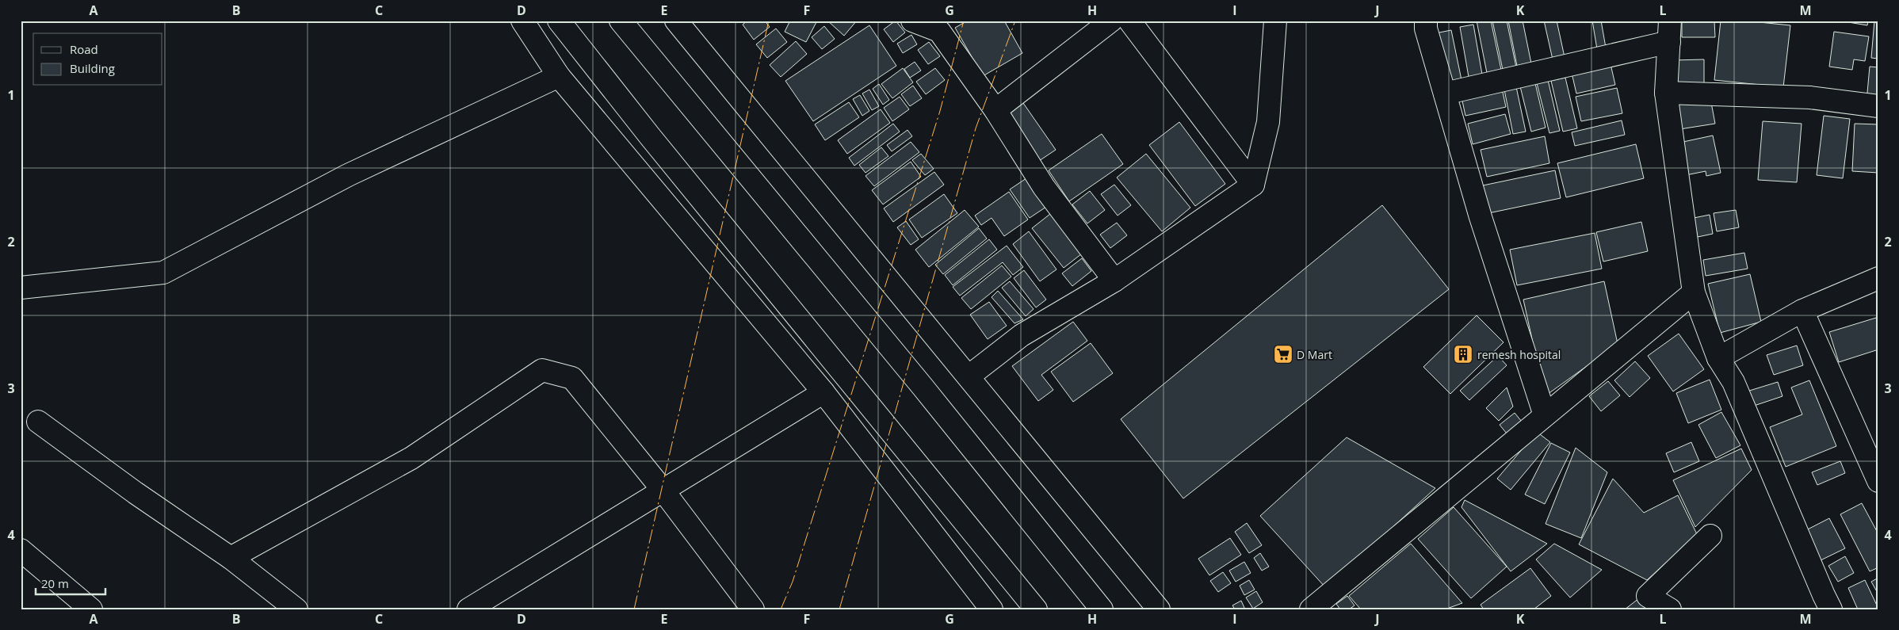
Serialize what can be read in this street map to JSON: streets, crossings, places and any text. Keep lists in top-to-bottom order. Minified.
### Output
{"places":{"supermarket":["D Mart"],"building":["remesh hospital"]},"legend":["Road","Building"],"scale_bar":"20 m","grid":{"columns":["A","B","C","D","E","F","G","H","I","J","K","L","M"],"rows":["1","2","3","4"]}}
